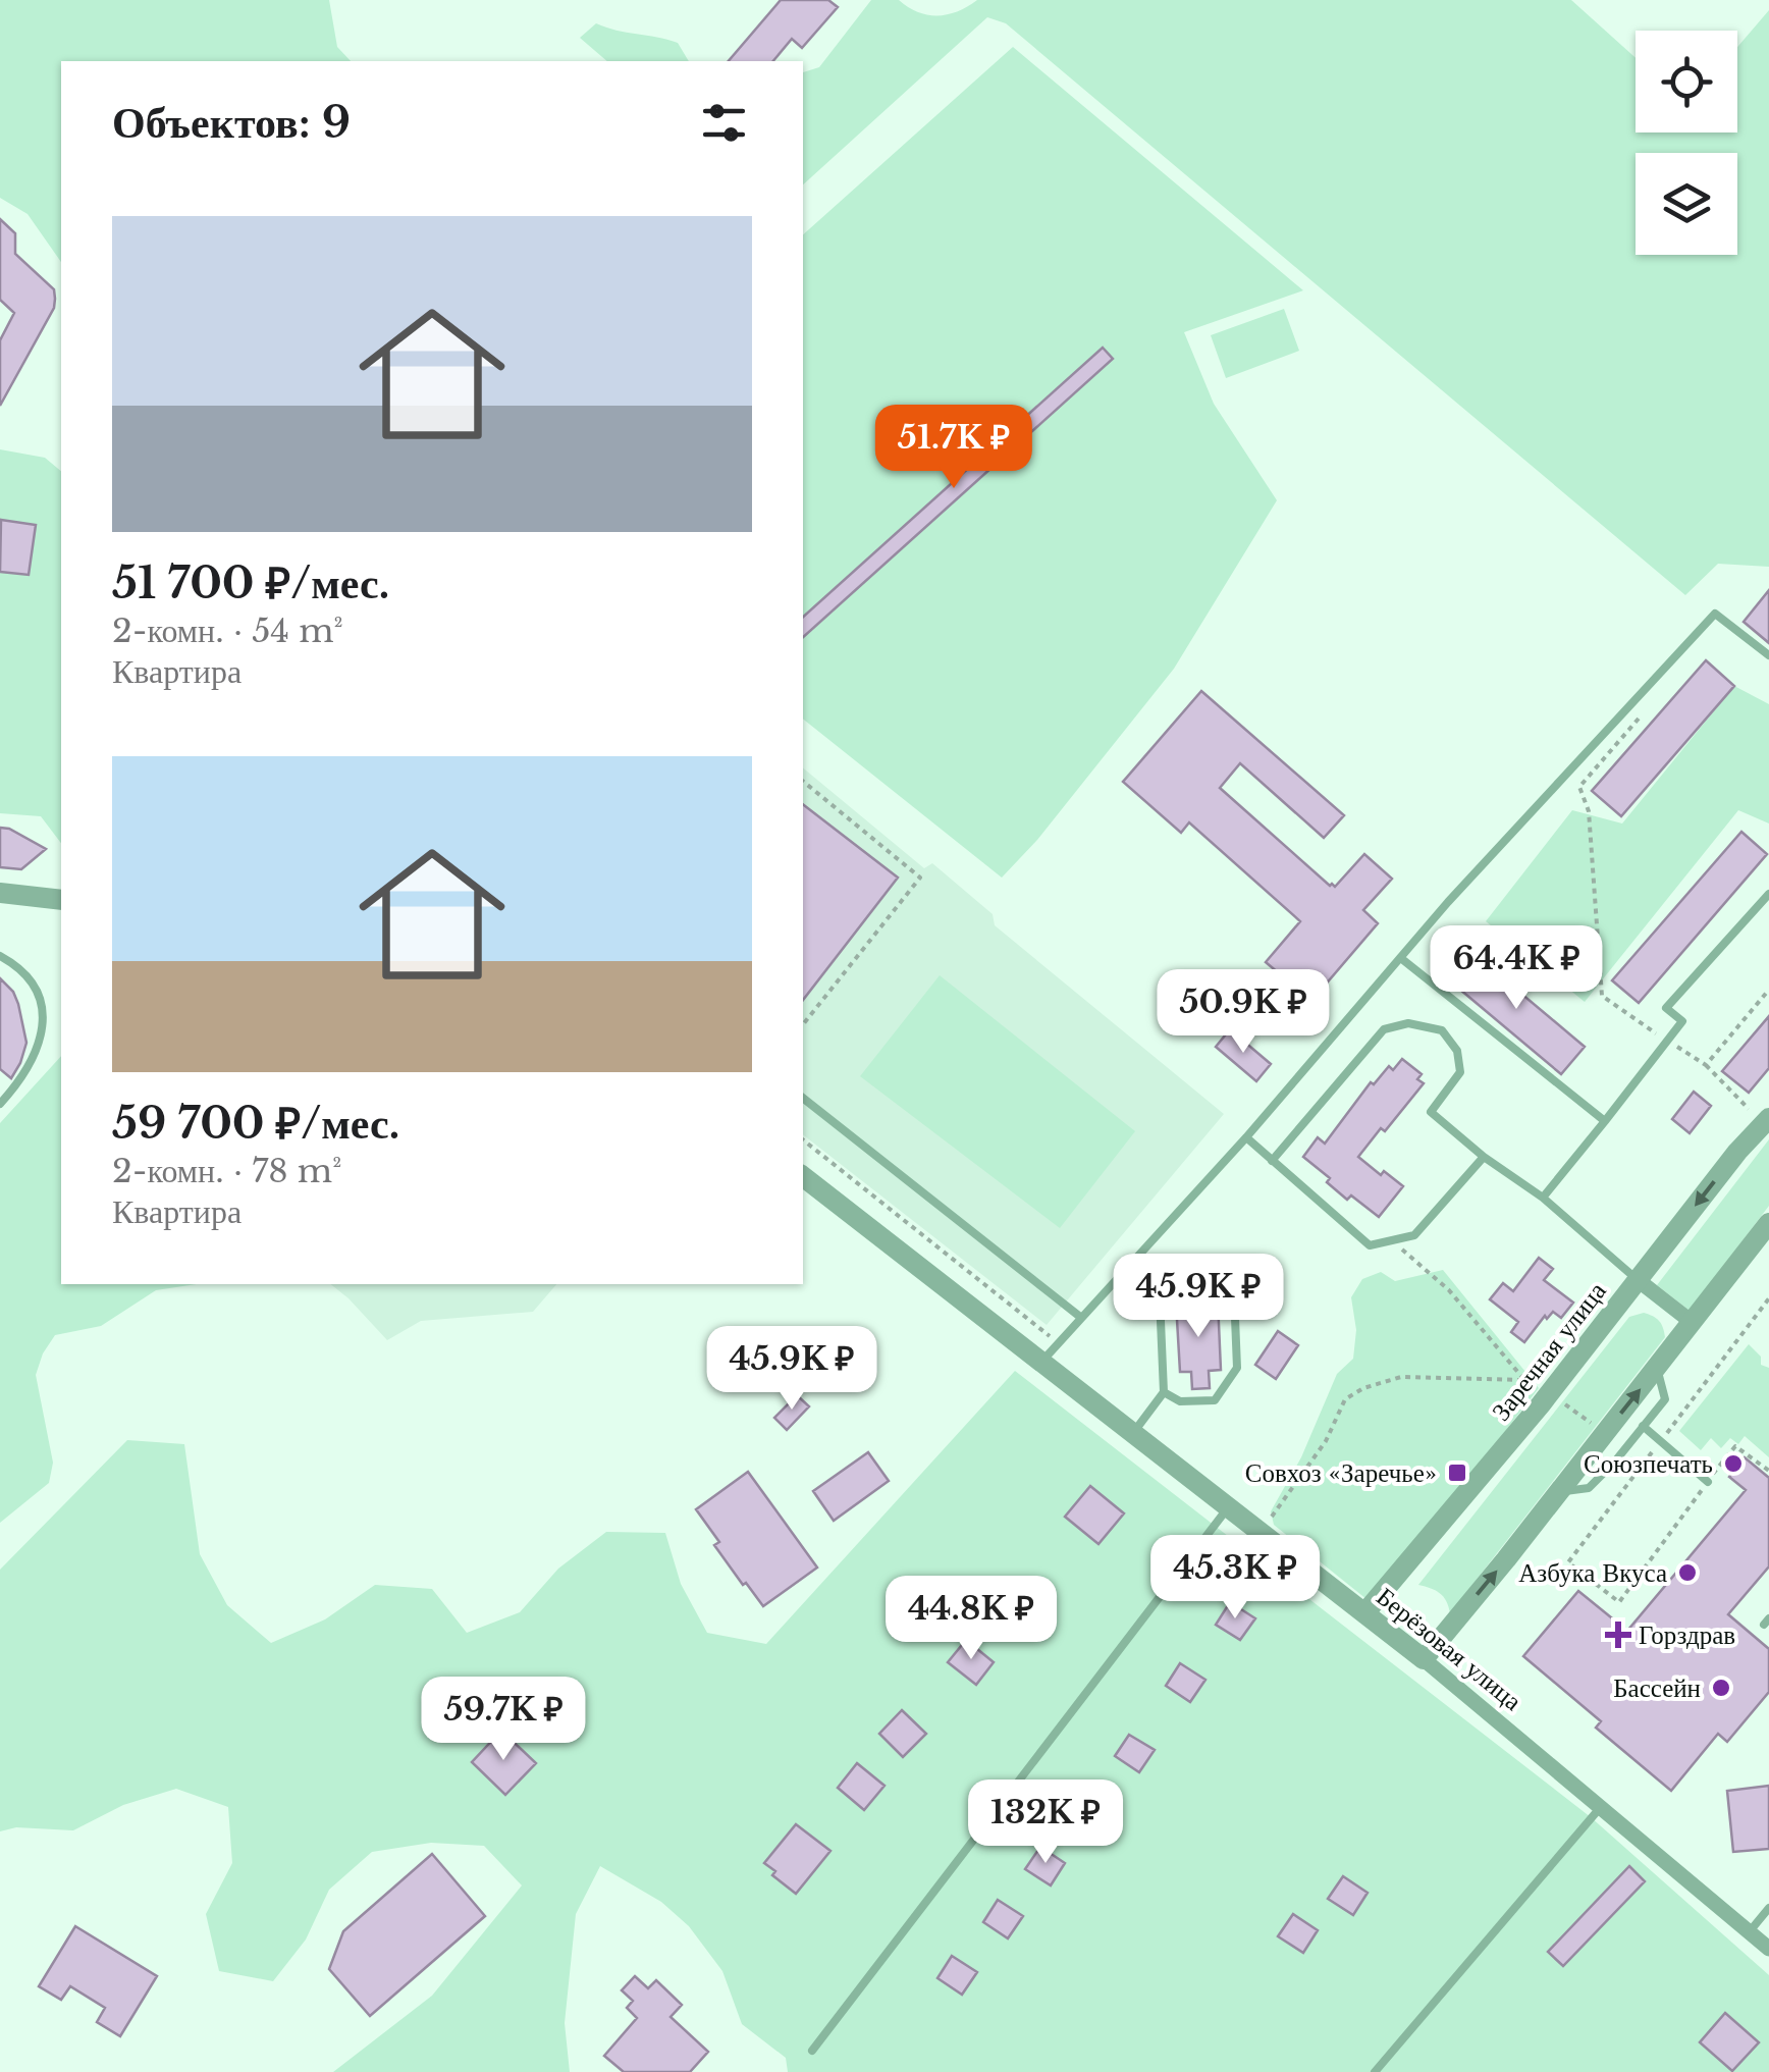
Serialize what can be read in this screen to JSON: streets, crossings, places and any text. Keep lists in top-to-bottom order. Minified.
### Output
{"streets":{"street":["Заречная улица","Берёзовая улица"]},"crossings":[["Заречная улица","Берёзовая улица"]],"places":{"other":["Союзпечать","Азбука Вкуса","Бассейн"],"transit":["Совхоз «Заречье»"],"health":["Горздрав"]},"page":{"heading":"Объектов: 9","list":[{"name":"51 700 ₽/мес.","note":"2-комн. · 54 m² · Квартира"},{"name":"59 700 ₽/мес.","note":"2-комн. · 78 m² · Квартира"}],"price":["51.7K ₽","64.4K ₽","50.9K ₽","45.9K ₽","45.9K ₽","45.3K ₽","44.8K ₽","59.7K ₽","132K ₽"]}}
